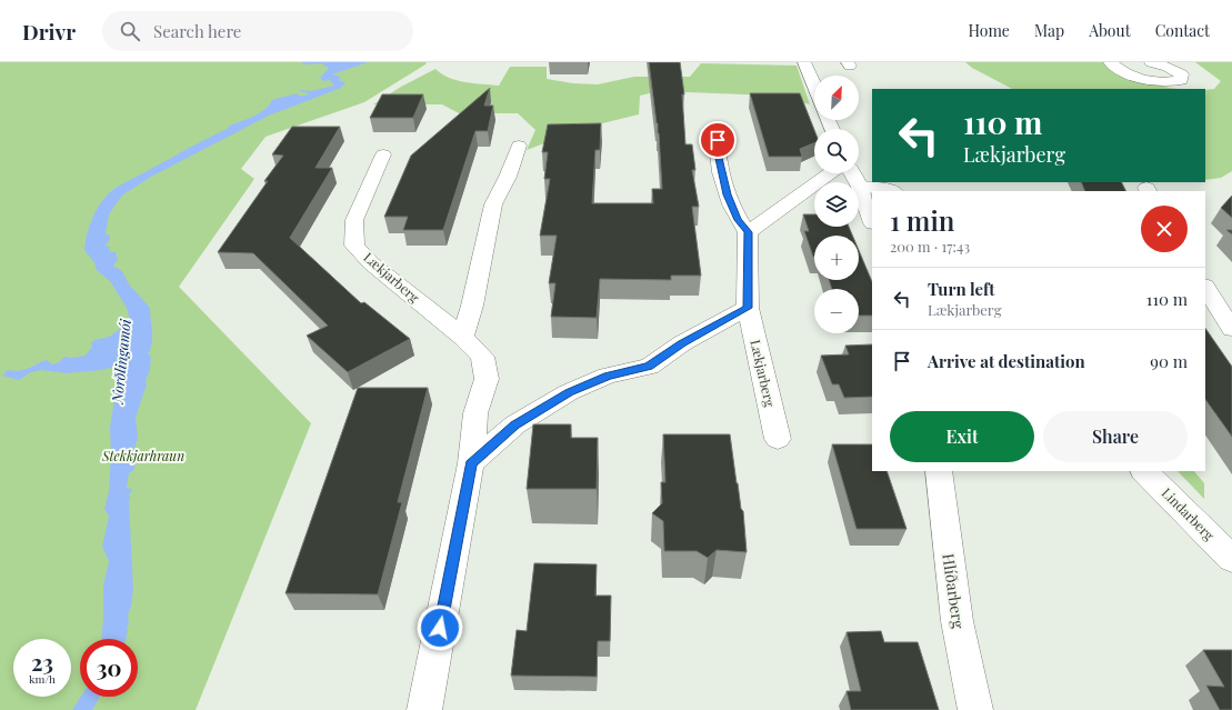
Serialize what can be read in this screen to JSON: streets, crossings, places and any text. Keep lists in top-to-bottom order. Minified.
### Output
{"streets":{"street":["Lækjarberg","Lindarberg","Hlíðarberg"]},"water":["Norðlingamói"],"parks":["Stekkjarhraun"],"north":"top right","page":{"header":"Drivr","search":"Search here","nav":["Home","Map","About","Contact"],"map_buttons":["+","−"],"turn":["110 m","Lækjarberg"],"heading":["1 min","200 m · 17:43"],"list":[{"name":"Turn left","note":"Lækjarberg","value":"110 m"},{"name":"Arrive at destination","value":"90 m"}],"buttons":["Exit","Share"],"speed":"23 km/h","limit":"30"}}
